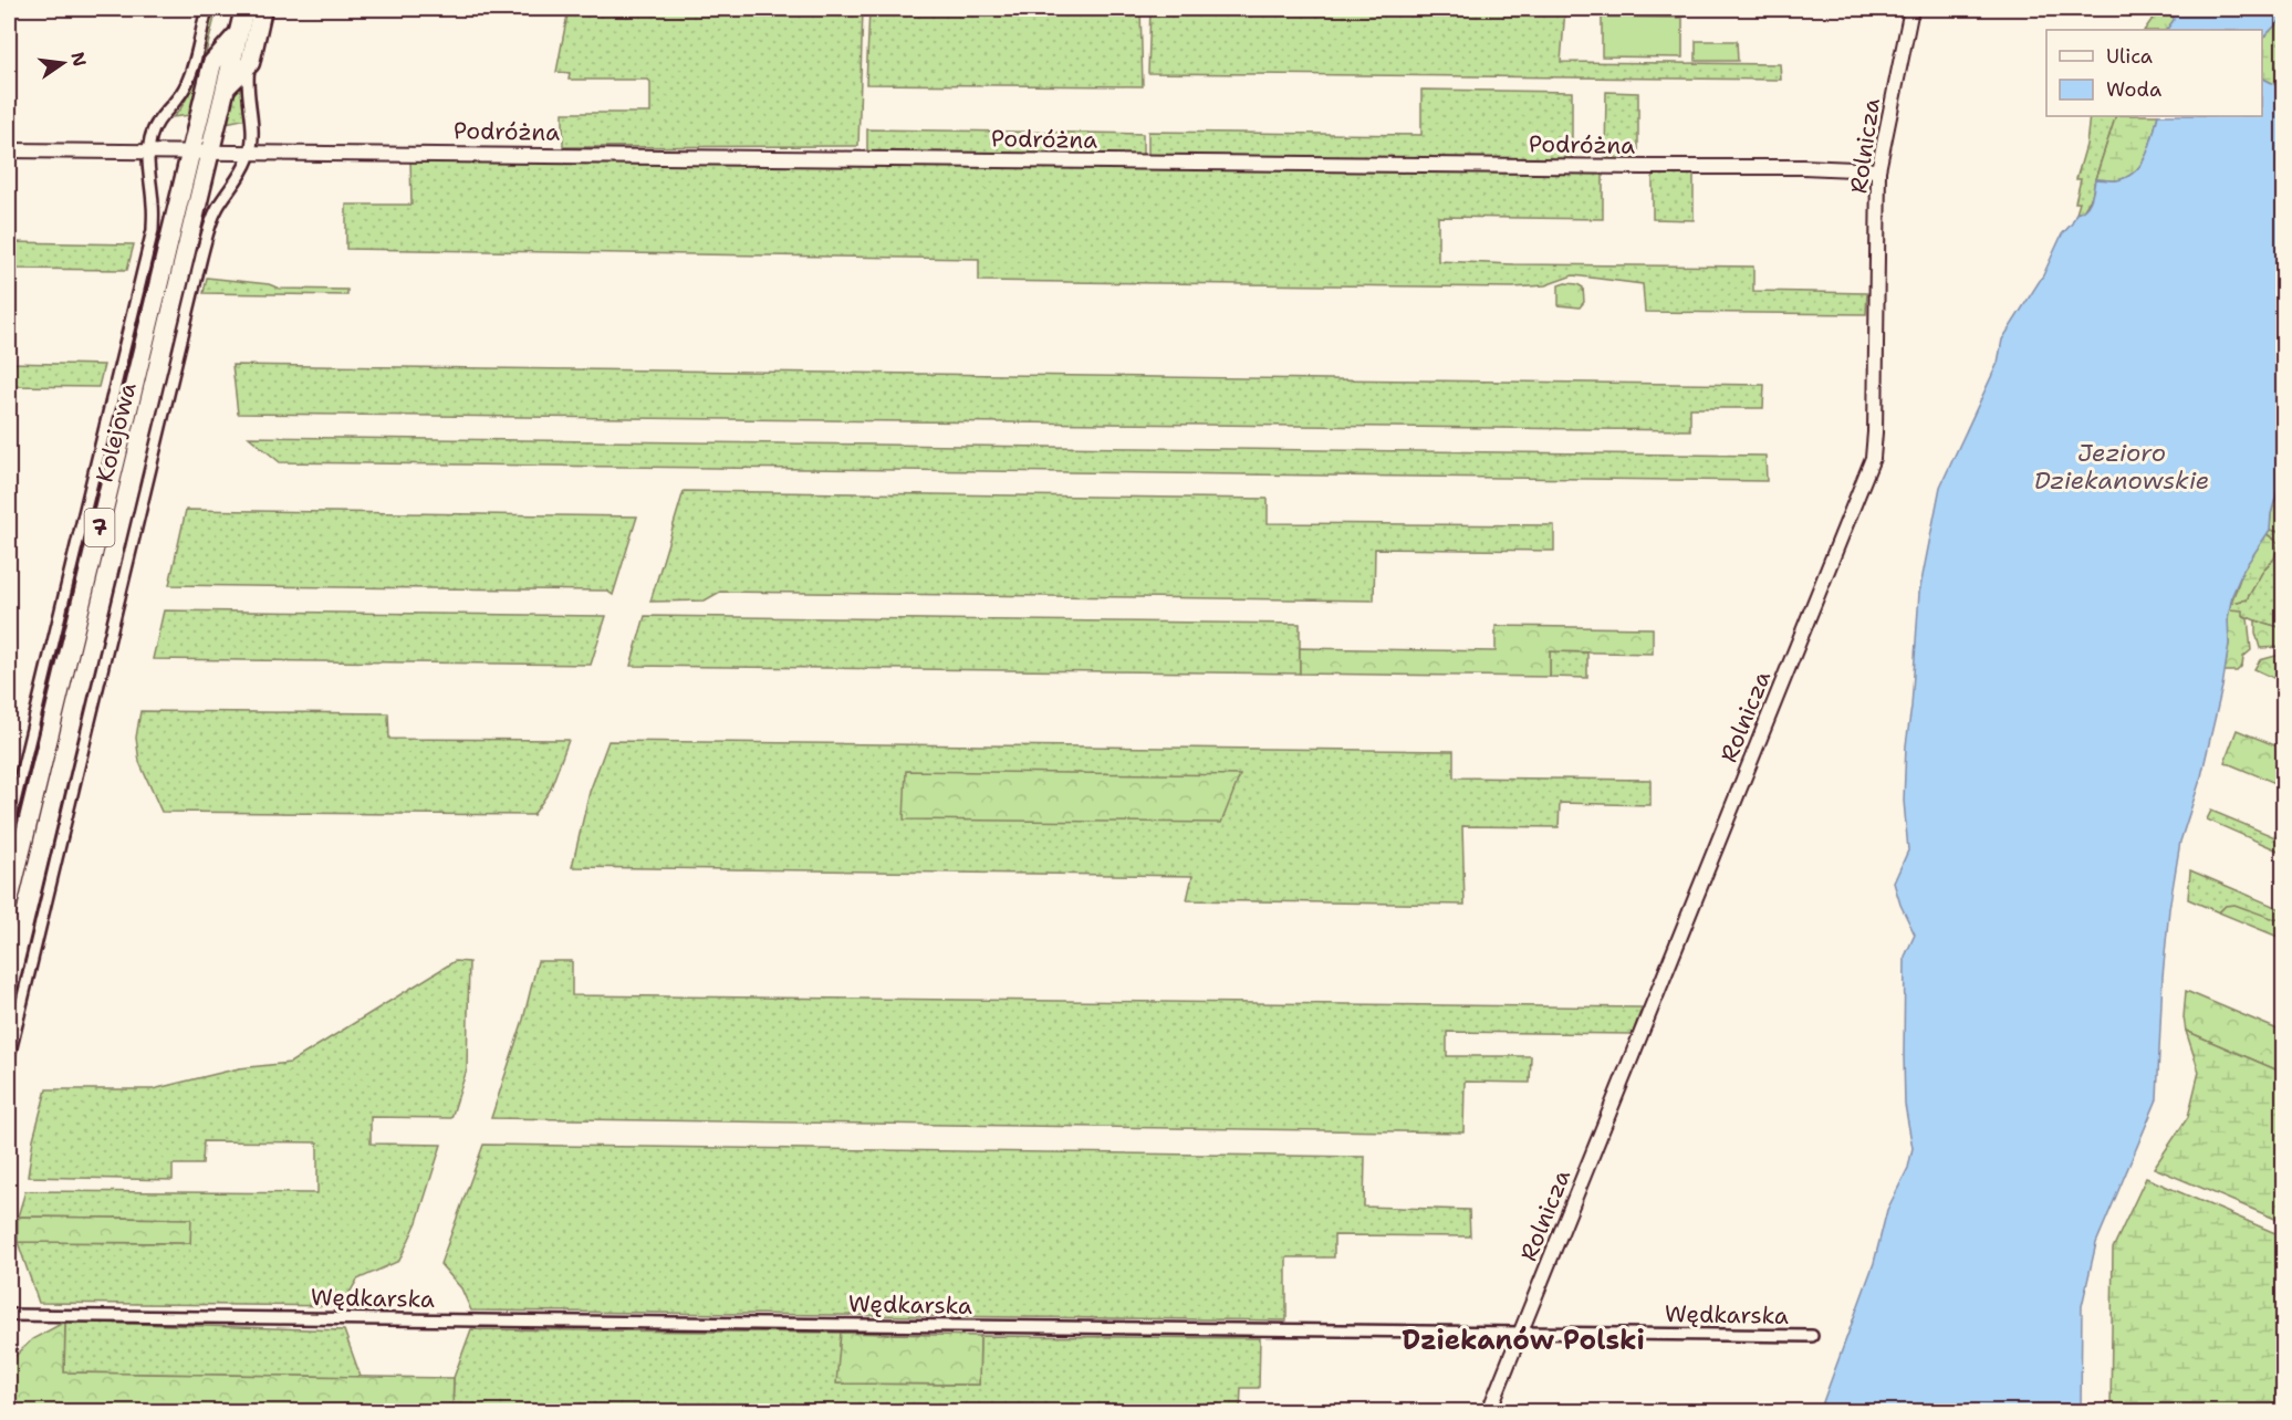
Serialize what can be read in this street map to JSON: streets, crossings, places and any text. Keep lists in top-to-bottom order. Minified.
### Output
{"streets":{"highway":["Kolejowa","7"],"street":["Podróżna","Rolnicza","Wędkarska"]},"crossings":[["Podróżna","Rolnicza"],["Podróżna","Kolejowa"],["Rolnicza","Wędkarska"]],"districts":["Dziekanów Polski"],"water":["Jezioro Dziekanowskie"],"legend":["Ulica","Woda"],"north":"right"}
